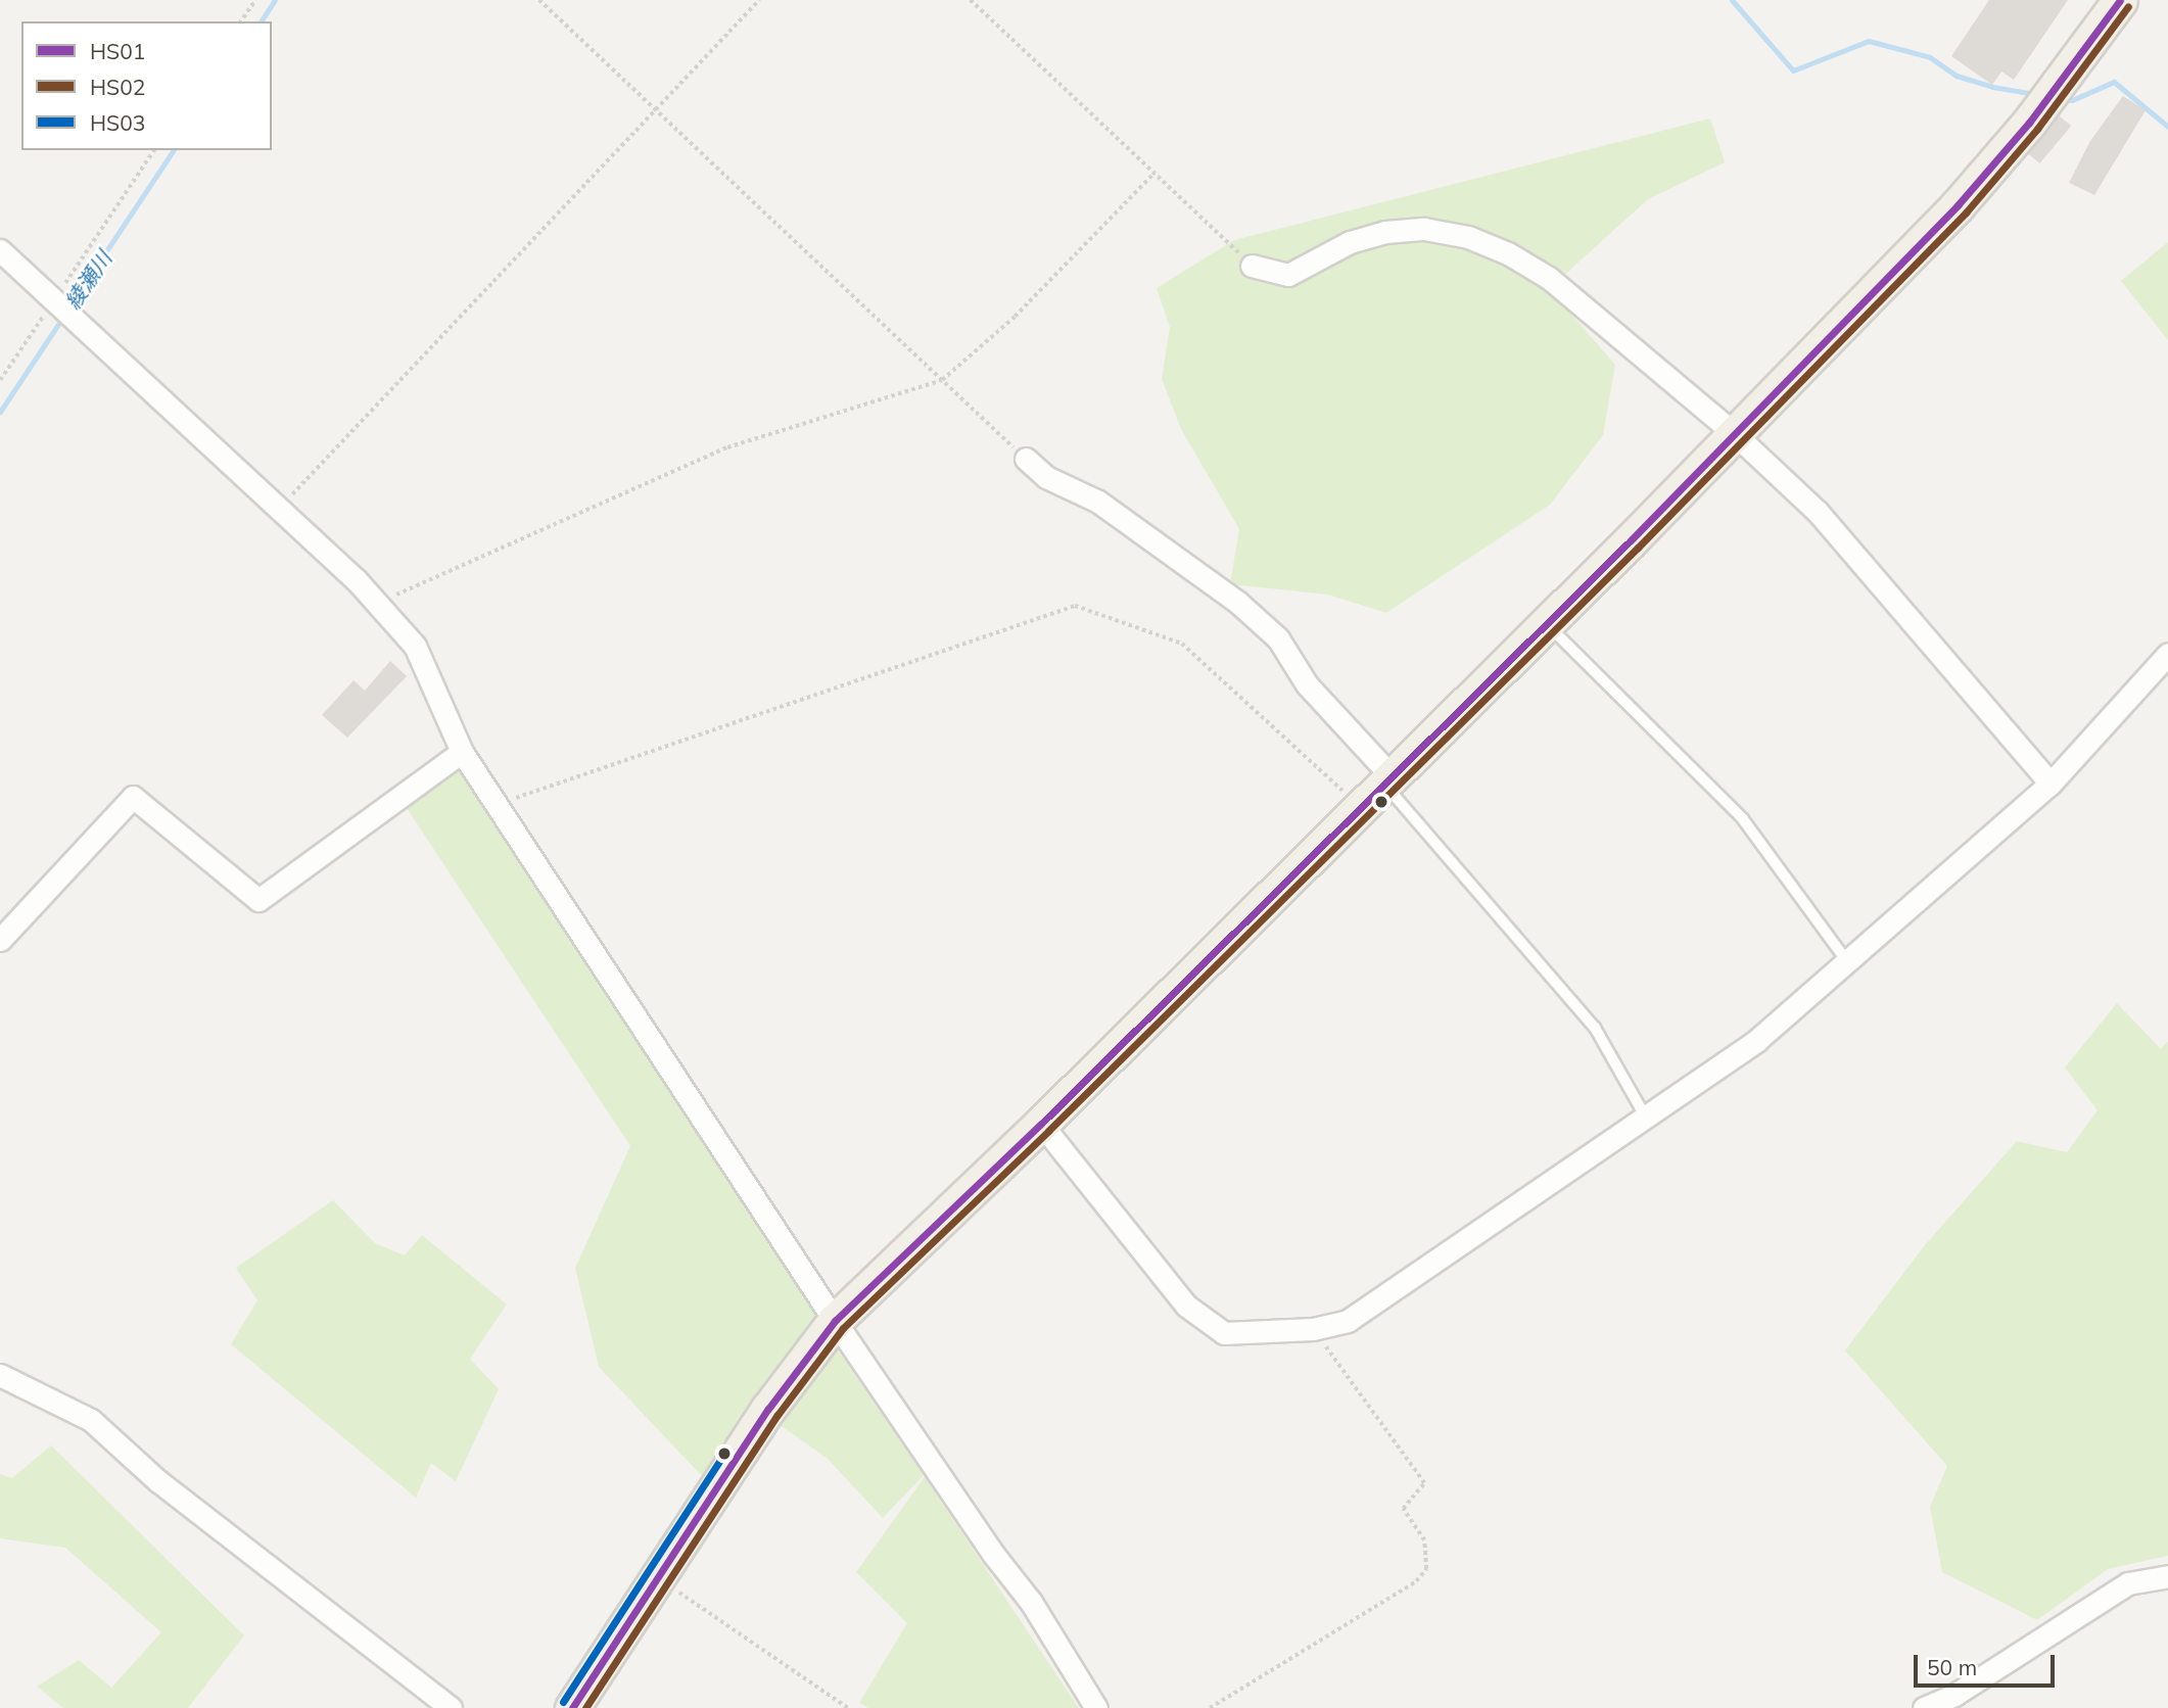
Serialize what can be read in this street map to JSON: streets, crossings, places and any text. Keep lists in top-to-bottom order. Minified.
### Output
{"water":["綾瀬川"],"lines":["transit line HS01","transit line HS02","transit line HS03"],"legend":["HS01","HS02","HS03"],"scale_bar":"50 m"}
